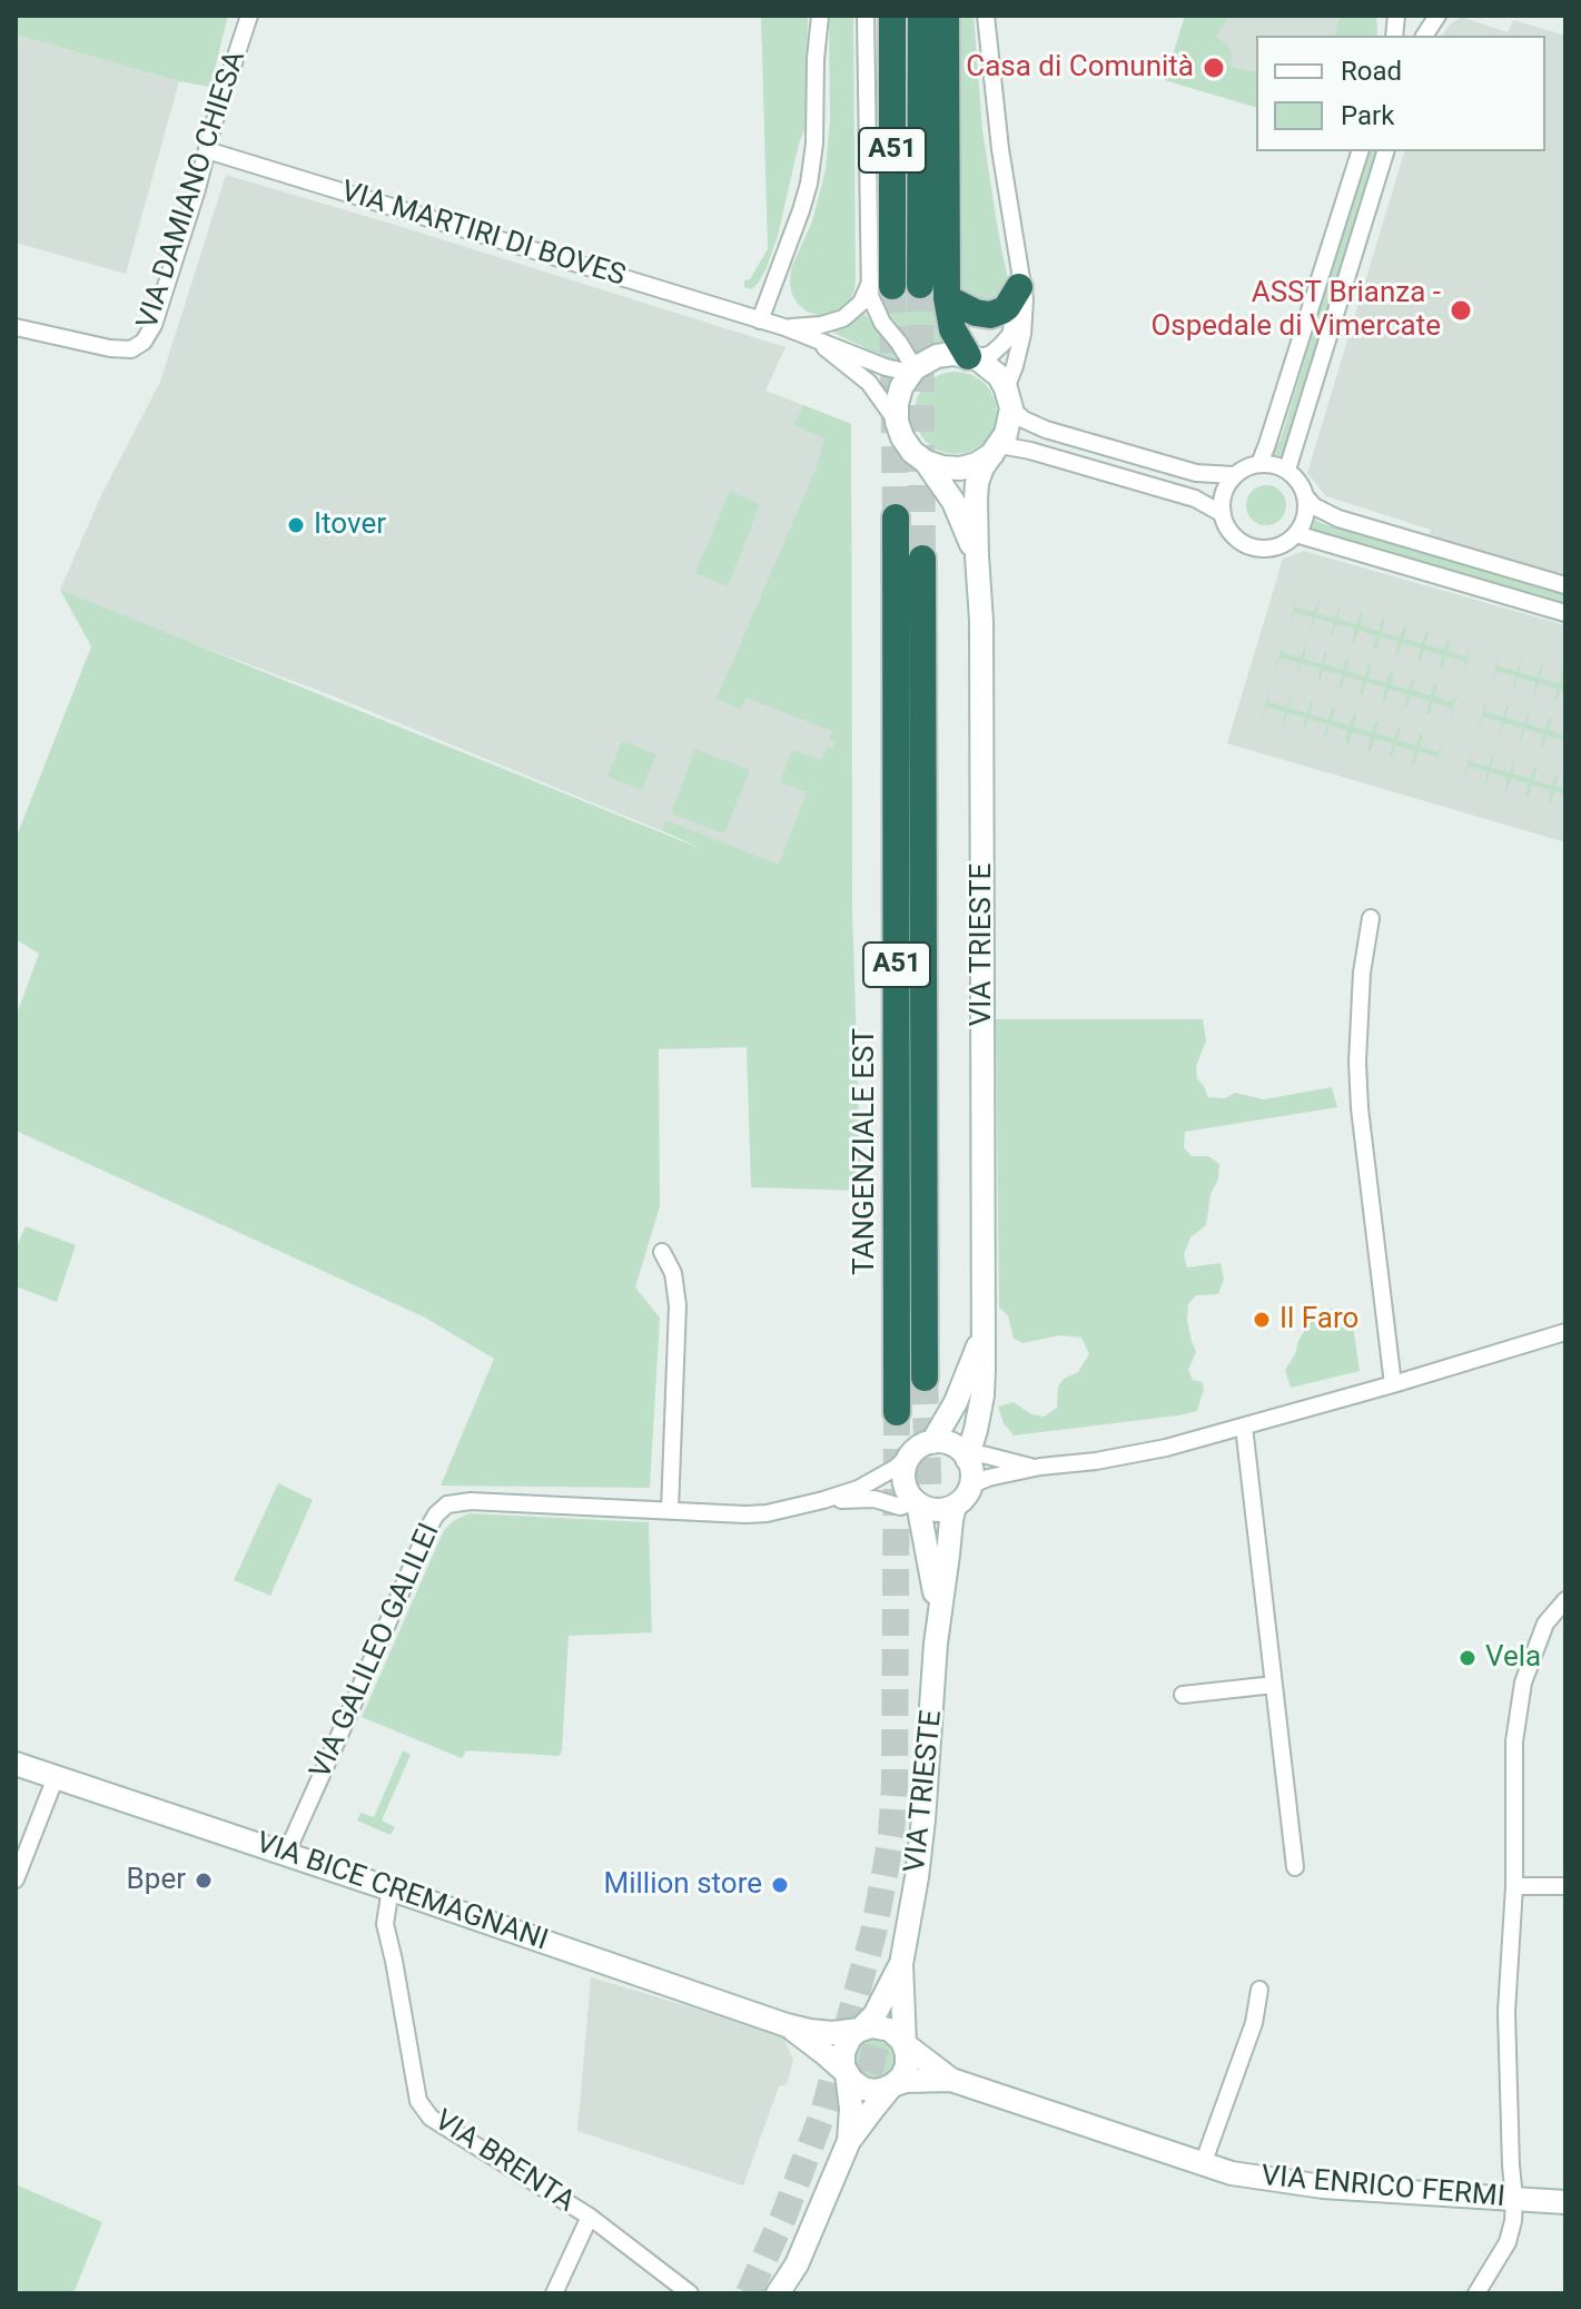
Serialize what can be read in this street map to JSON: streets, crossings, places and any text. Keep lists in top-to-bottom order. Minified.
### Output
{"streets":{"highway":["A51","TANGENZIALE EST"],"street":["VIA DAMIANO CHIESA","VIA MARTIRI DI BOVES","VIA TRIESTE","VIA GALILEO GALILEI","VIA BICE CREMAGNANI","VIA BRENTA","VIA ENRICO FERMI"]},"crossings":[["A51","VIA MARTIRI DI BOVES"],["VIA DAMIANO CHIESA","VIA MARTIRI DI BOVES"],["VIA MARTIRI DI BOVES","VIA TRIESTE"],["VIA TRIESTE","VIA GALILEO GALILEI"],["VIA TRIESTE","VIA BICE CREMAGNANI"],["VIA TRIESTE","VIA ENRICO FERMI"],["VIA GALILEO GALILEI","VIA BICE CREMAGNANI"],["VIA BICE CREMAGNANI","VIA BRENTA"],["VIA BICE CREMAGNANI","VIA ENRICO FERMI"]],"places":["Casa di Comunità","ASST Brianza - Ospedale di Vimercate","Itover","Il Faro","Vela","Bper","Million store"],"legend":["Road","Park"]}
